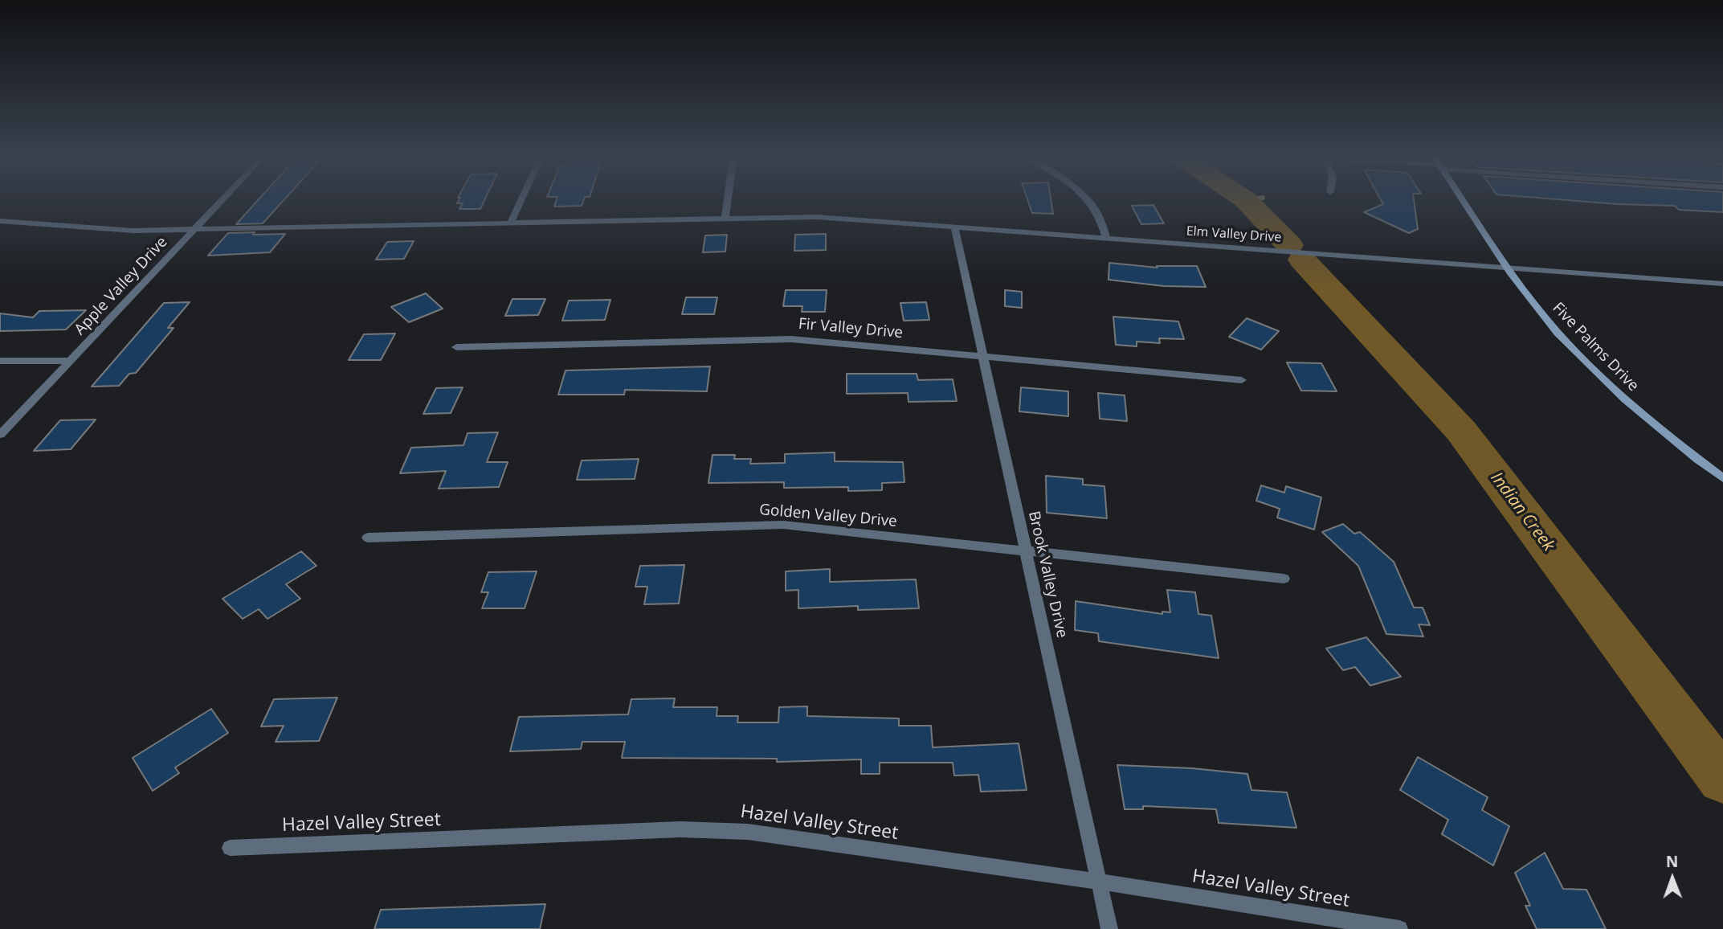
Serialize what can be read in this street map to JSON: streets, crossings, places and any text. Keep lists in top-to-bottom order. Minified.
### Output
{"streets":{"street":["Elm Valley Drive","Apple Valley Drive","Fir Valley Drive","Five Palms Drive","Golden Valley Drive","Brook Valley Drive","Hazel Valley Street"]},"crossings":[["Elm Valley Drive","Apple Valley Drive"],["Elm Valley Drive","Five Palms Drive"],["Elm Valley Drive","Brook Valley Drive"],["Fir Valley Drive","Brook Valley Drive"],["Golden Valley Drive","Brook Valley Drive"],["Brook Valley Drive","Hazel Valley Street"]],"water":["Indian Creek"],"north":"top"}
